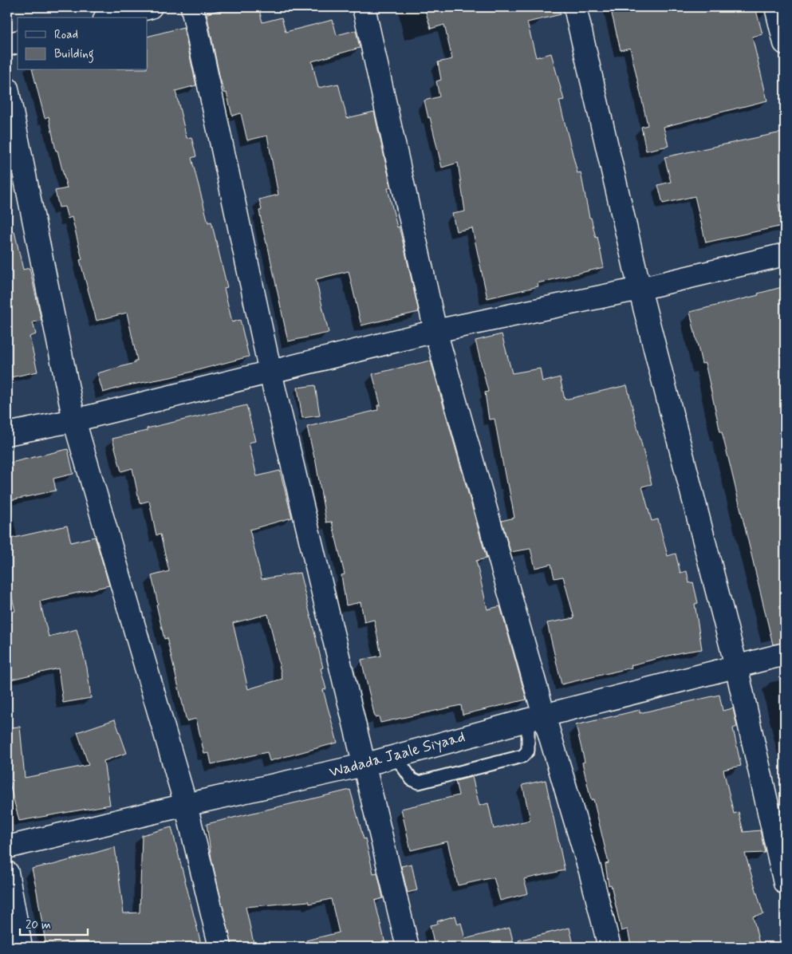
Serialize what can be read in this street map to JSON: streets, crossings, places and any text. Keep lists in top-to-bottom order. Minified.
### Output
{"streets":{"street":["Wadada Jaale Siyaad"]},"legend":["Road","Building"],"scale_bar":"20 m"}
